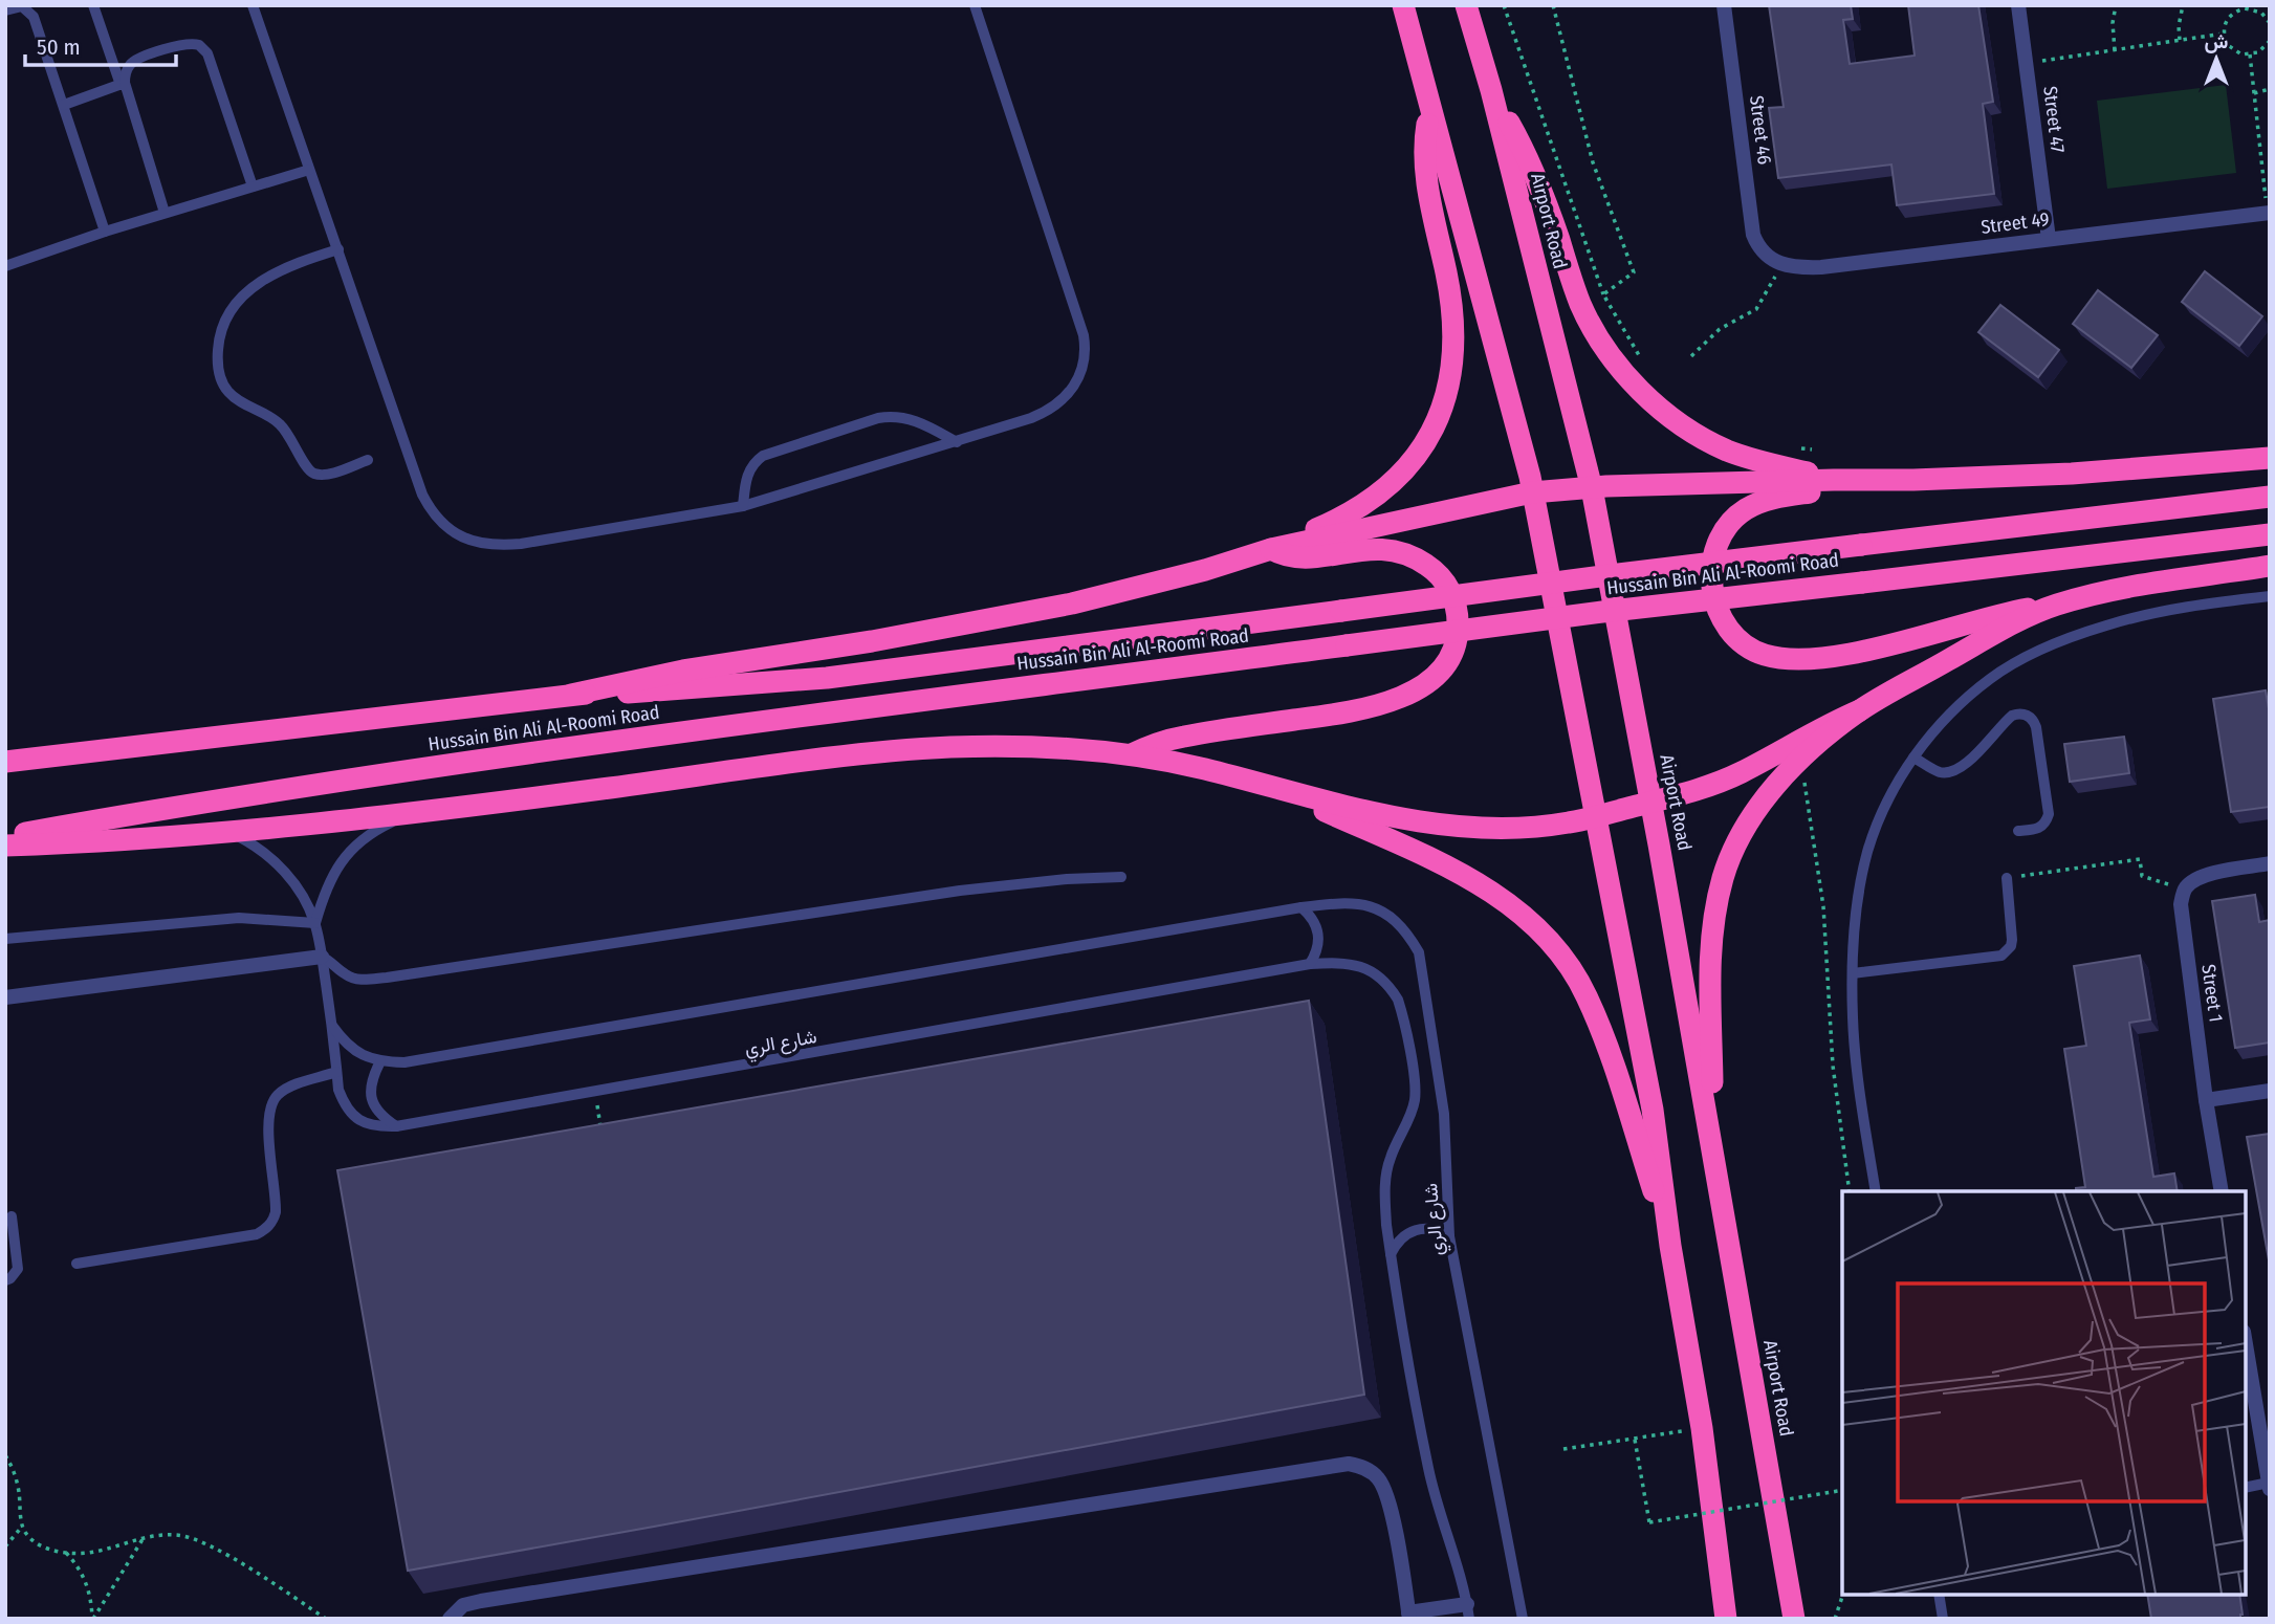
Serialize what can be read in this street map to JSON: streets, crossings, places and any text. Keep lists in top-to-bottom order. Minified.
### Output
{"streets":{"highway":["Airport Road","Hussain Bin Ali Al-Roomi Road"],"street":["Street 47","Street 46","Street 49","Street 1"],"lane":["شارع الري"]},"crossings":[["Street 47","Street 49"],["Street 46","Street 49"]],"scale_bar":"50 m","north":"top"}
